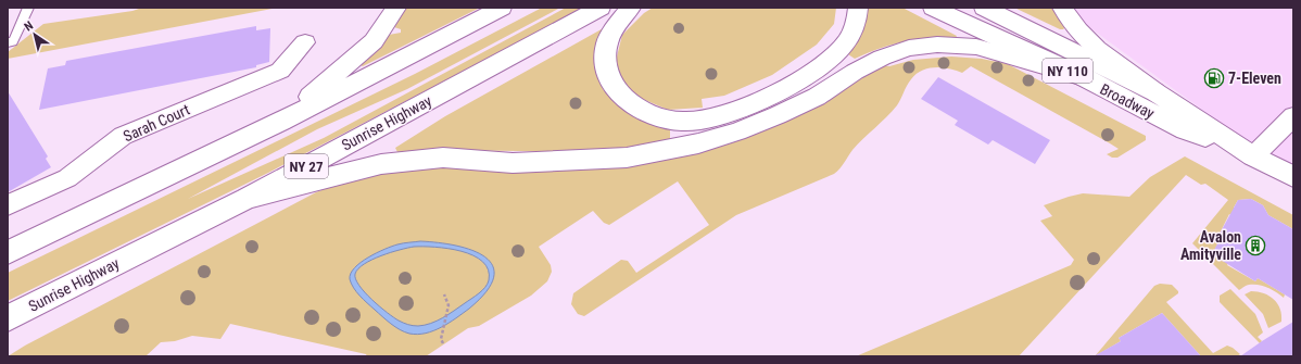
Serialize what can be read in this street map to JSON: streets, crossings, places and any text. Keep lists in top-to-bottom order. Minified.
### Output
{"streets":{"main road":["NY 110","Broadway","Sunrise Highway","NY 27"],"street":["Sarah Court"]},"places":{"fuel station":["7-Eleven"],"building":["Avalon Amityville"]},"north":"top left"}
